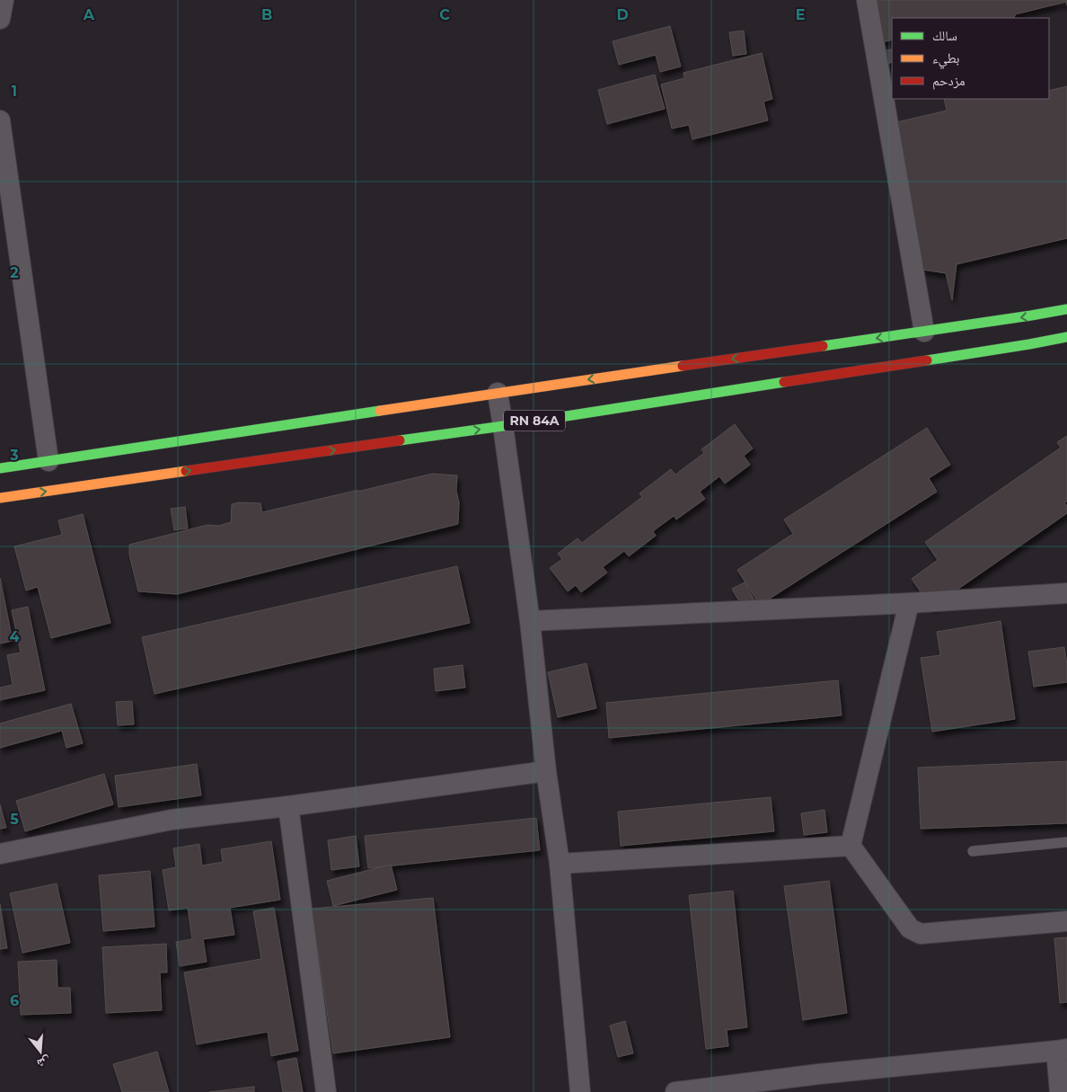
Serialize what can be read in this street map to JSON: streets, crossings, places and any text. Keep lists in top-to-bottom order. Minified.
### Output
{"streets":{"main road":["RN 84A"]},"legend":["سالك","بطيء","مزدحم"],"north":"bottom","grid":{"columns":["A","B","C","D","E"],"rows":["1","2","3","4","5","6"]}}
